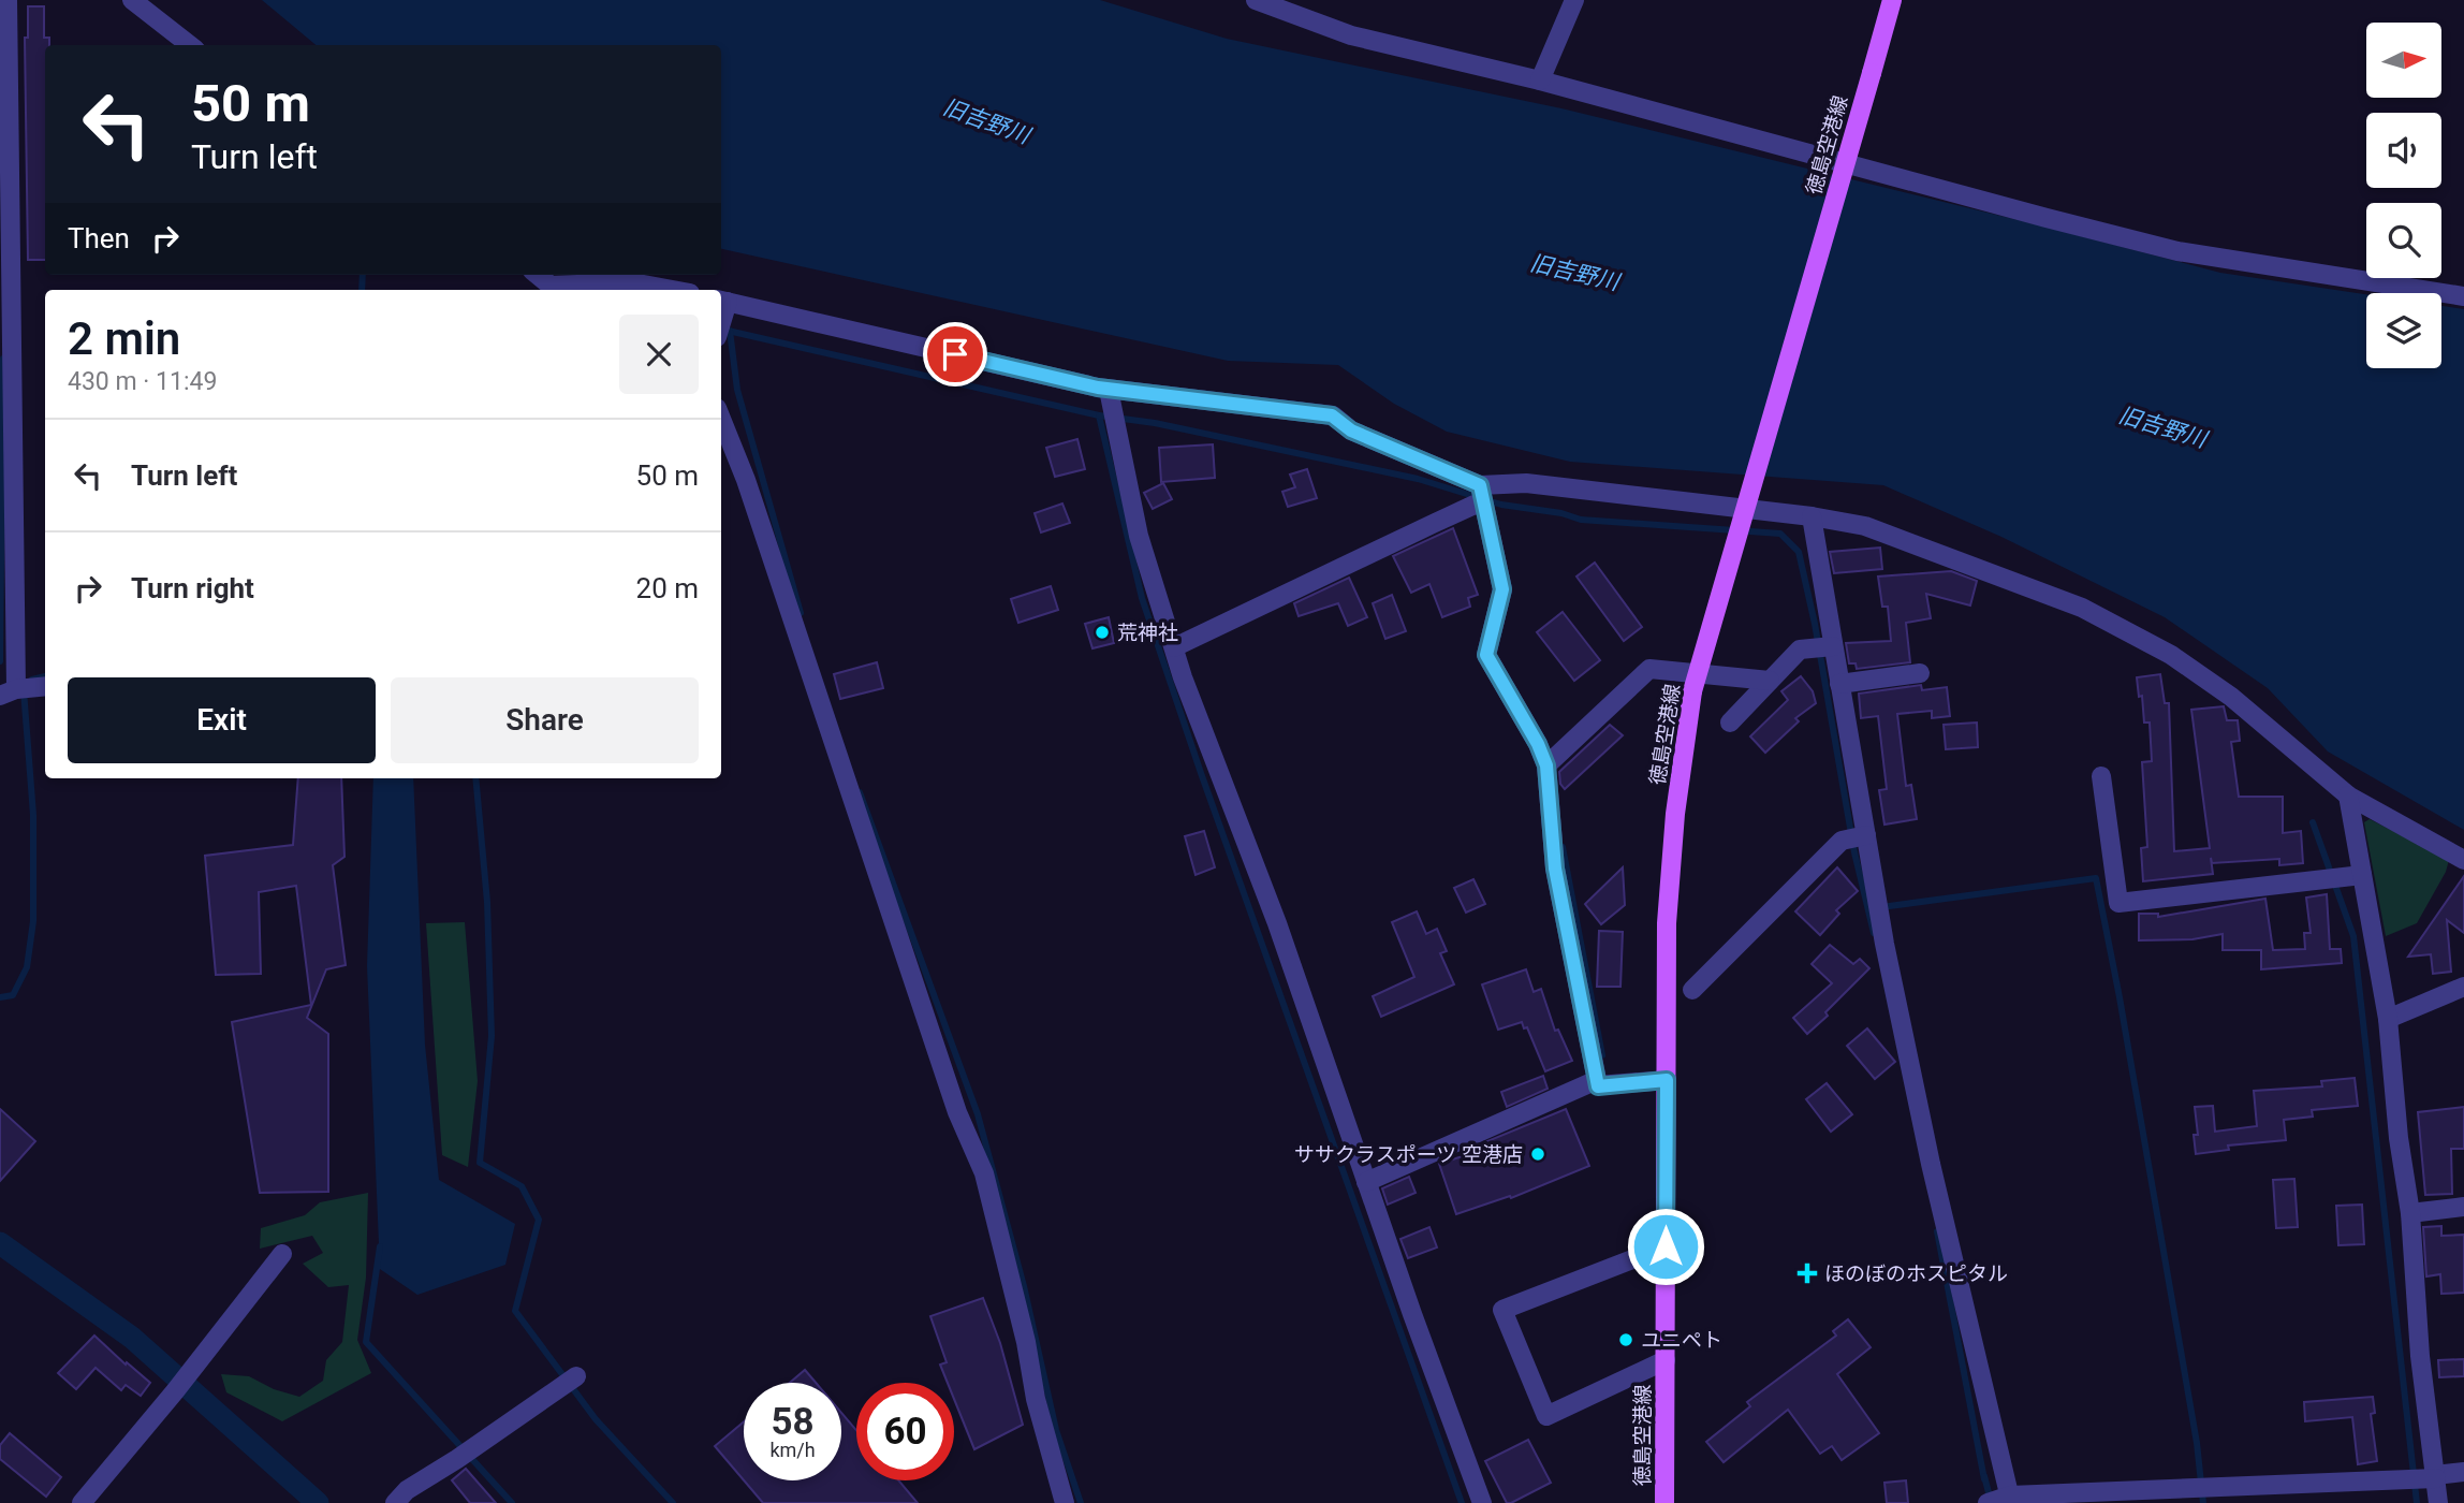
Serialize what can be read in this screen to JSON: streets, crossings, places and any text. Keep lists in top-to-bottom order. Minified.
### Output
{"streets":{"main road":["徳島空港線"]},"water":["旧吉野川"],"places":{"other":["荒神社","ササクラスポーツ 空港店","ユニペト"],"health":["ほのぼのホスピタル"]},"north":"right","page":{"turn":["50 m","Turn left"],"then":"Then","heading":["2 min","430 m · 11:49"],"list":[{"name":"Turn left","value":"50 m"},{"name":"Turn right","value":"20 m"}],"buttons":["Exit","Share"],"speed":"58 km/h","limit":"60"}}
